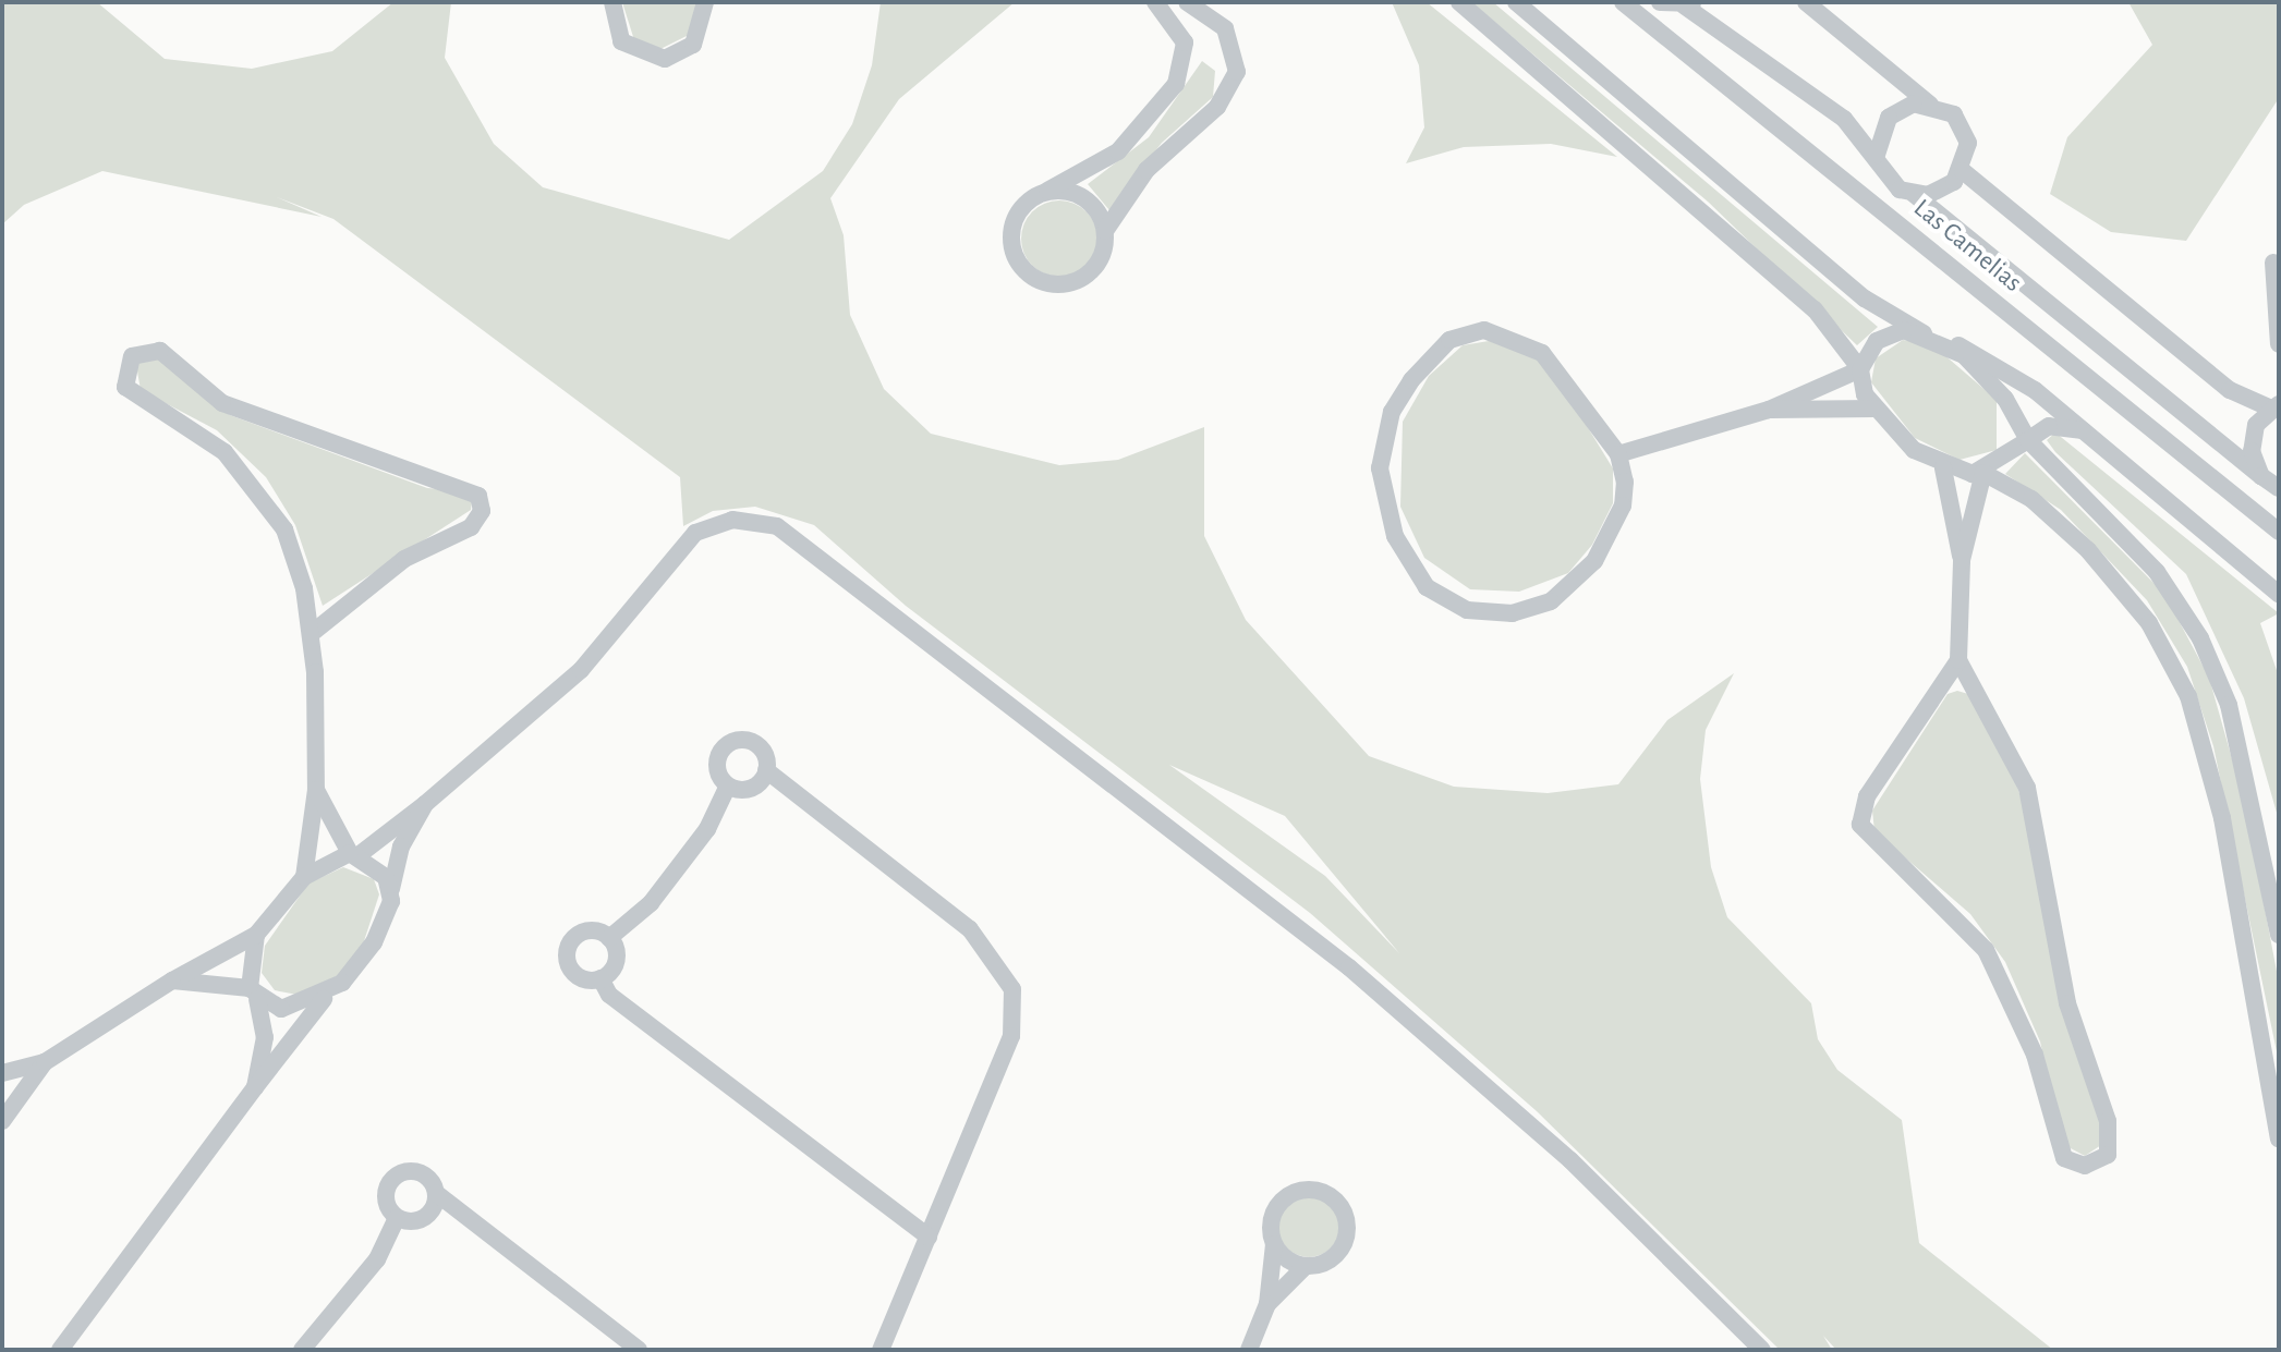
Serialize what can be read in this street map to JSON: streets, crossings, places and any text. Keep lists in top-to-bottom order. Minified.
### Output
{"streets":{"street":["Las Camelias"]}}
